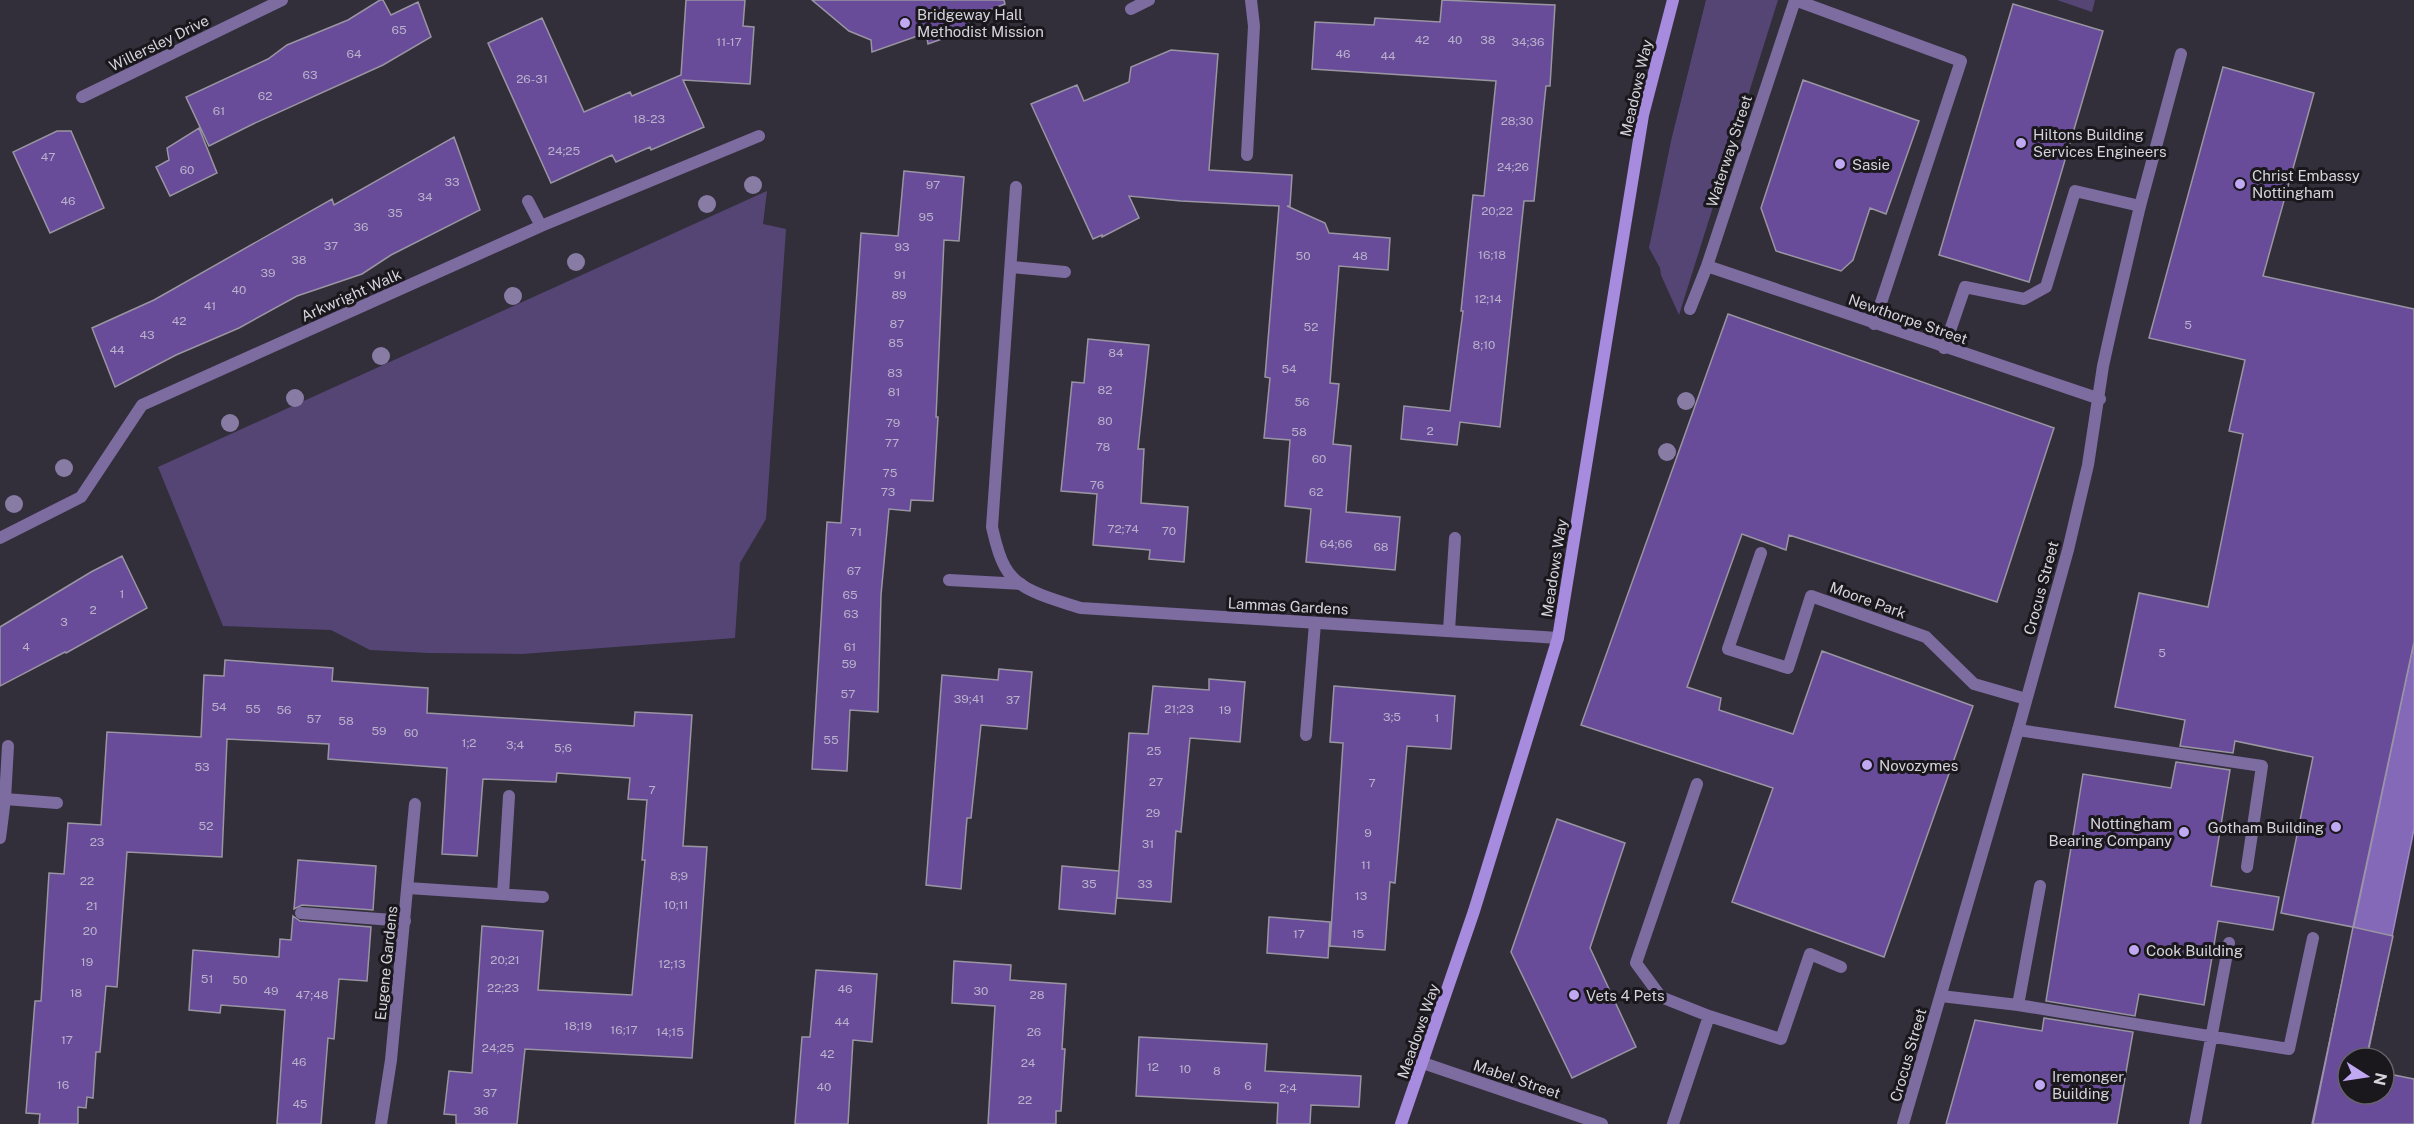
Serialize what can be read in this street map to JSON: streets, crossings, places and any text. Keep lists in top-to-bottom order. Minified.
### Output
{"streets":{"street":["Willersley Drive","Meadows Way","Waterway Street","Arkwright Walk","Newthorpe Street","Crocus Street","Moore Park","Lammas Gardens","Eugene Gardens","Mabel Street"]},"crossings":[["Meadows Way","Lammas Gardens"],["Meadows Way","Mabel Street"],["Waterway Street","Newthorpe Street"],["Newthorpe Street","Crocus Street"],["Crocus Street","Moore Park"]],"places":["Bridgeway Hall Methodist Mission","Hiltons Building Services Engineers","Sasie","Christ Embassy Nottingham","Novozymes","Gotham Building","Nottingham Bearing Company","Cook Building","Vets 4 Pets","Iremonger Building"],"house_numbers":["65","42","40","38","11-17","34;36","64","46","44","63","26-31","62","61","18-23","28;30","24;25","47","24;26","60","33","97","34","46","20;22","35","95","36","37","93","16;18","50","48","38","39","91","40","89","12;14","41","42","87","5","52","43","85","8;10","44","84","54","83","82","81","56","80","79","2","58","77","78","60","75","76","73","62","72;74","70","71","64;66","68","67","1","65","2","63","3","4","61","5","59","57","39;41","37","54","55","21;23","56","19","3;5","1","57","58","59","60","55","1;2","3;4","5;6","25","53","27","7","7","29","52","9","23","31","11","8;9","22","35","33","13","10;11","21","20","17","15","20;21","19","12;13","51","50","22;23","46","49","30","18","47;48","28","44","18;19","16;17","14;15","26","17","24;25","42","46","24","12","10","8","16","6","40","2;4","37","22","45","36"],"north":"right"}
